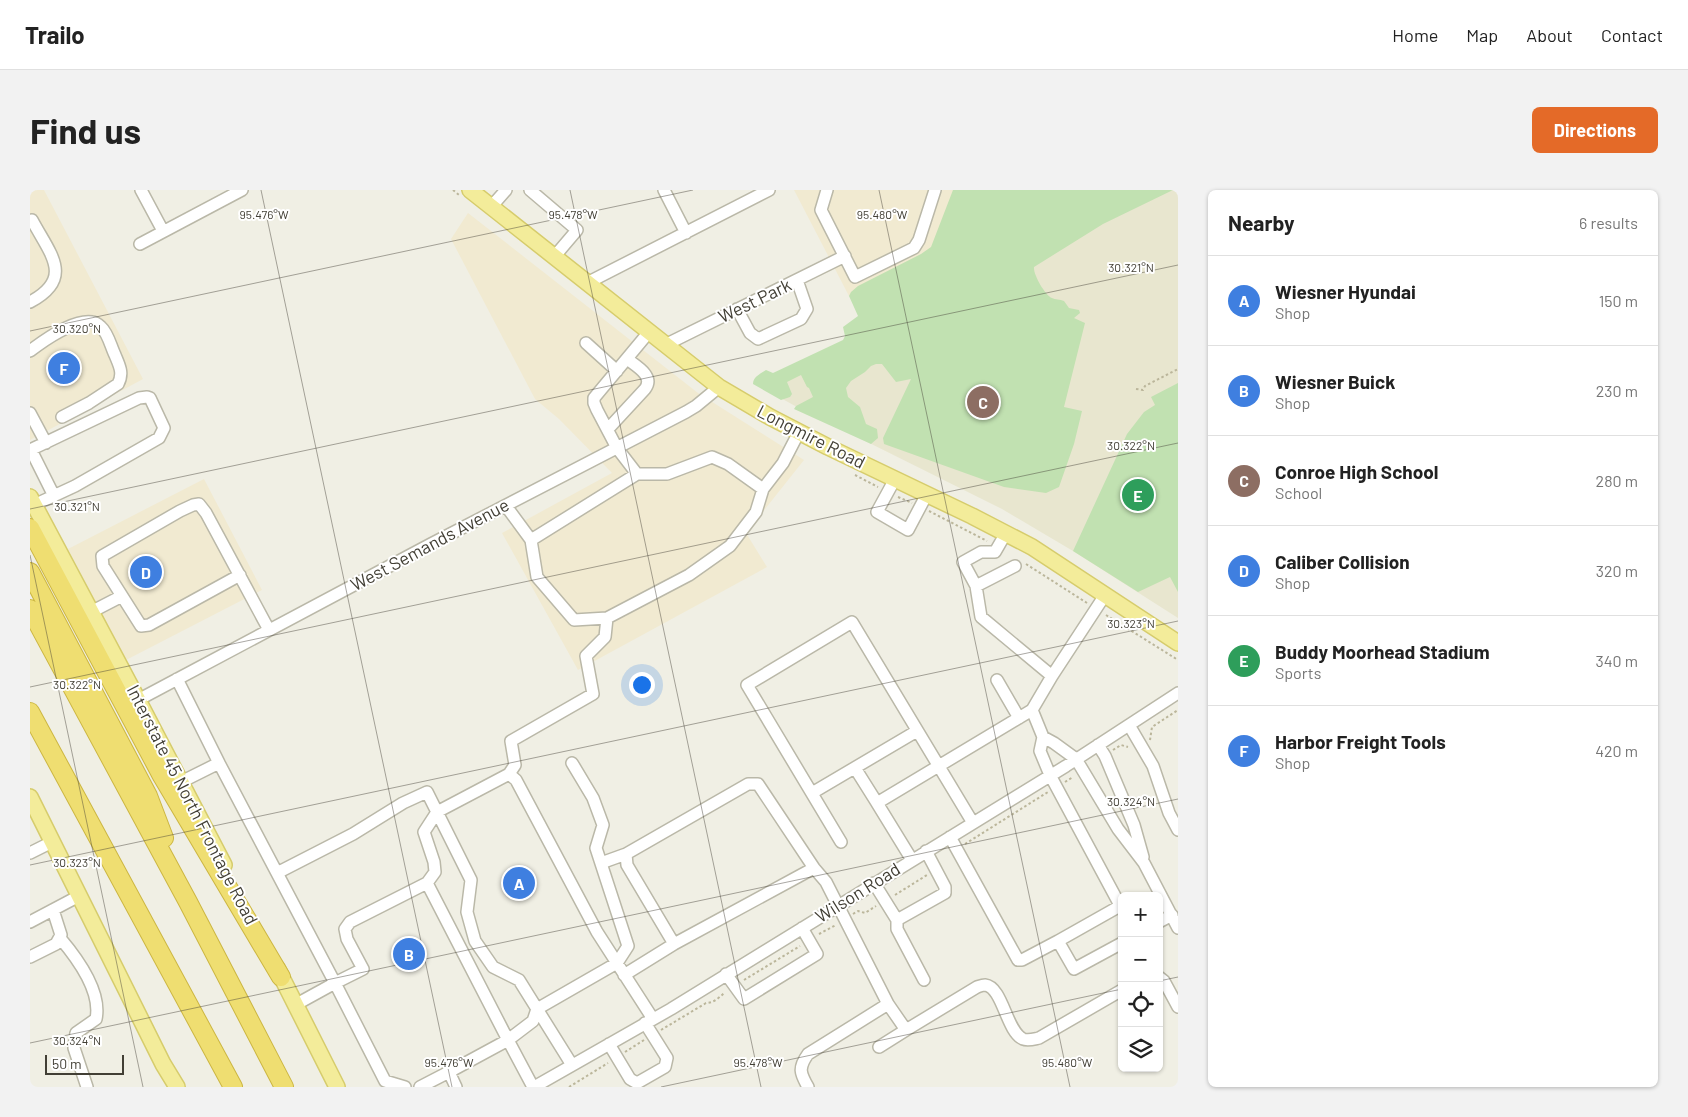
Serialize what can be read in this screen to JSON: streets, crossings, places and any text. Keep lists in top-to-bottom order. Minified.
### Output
{"streets":{"main road":["Longmire Road","Interstate 45 North Frontage Road"],"street":["West Park","West Semands Avenue","Wilson Road"]},"crossings":[["West Park","Longmire Road"],["Longmire Road","West Semands Avenue"],["West Semands Avenue","Interstate 45 North Frontage Road"]],"scale_bar":"50 m","page":{"header":"Trailo","nav":["Home","Map","About","Contact"],"buttons":"Directions","title":"Find us","heading":["Nearby","6 results"],"list":[{"mark":"A","name":"Wiesner Hyundai","note":"Shop","value":"150 m"},{"mark":"B","name":"Wiesner Buick","note":"Shop","value":"230 m"},{"mark":"C","name":"Conroe High School","note":"School","value":"280 m"},{"mark":"D","name":"Caliber Collision","note":"Shop","value":"320 m"},{"mark":"E","name":"Buddy Moorhead Stadium","note":"Sports","value":"340 m"},{"mark":"F","name":"Harbor Freight Tools","note":"Shop","value":"420 m"}],"pins":["F","C","E","D","A","B"],"map_buttons":["+","−"],"scale":"50 m"},"coordinates":["95.476°W","95.478°W","95.480°W","30.321°N","30.320°N","30.322°N","30.323°N","30.324°N"]}
